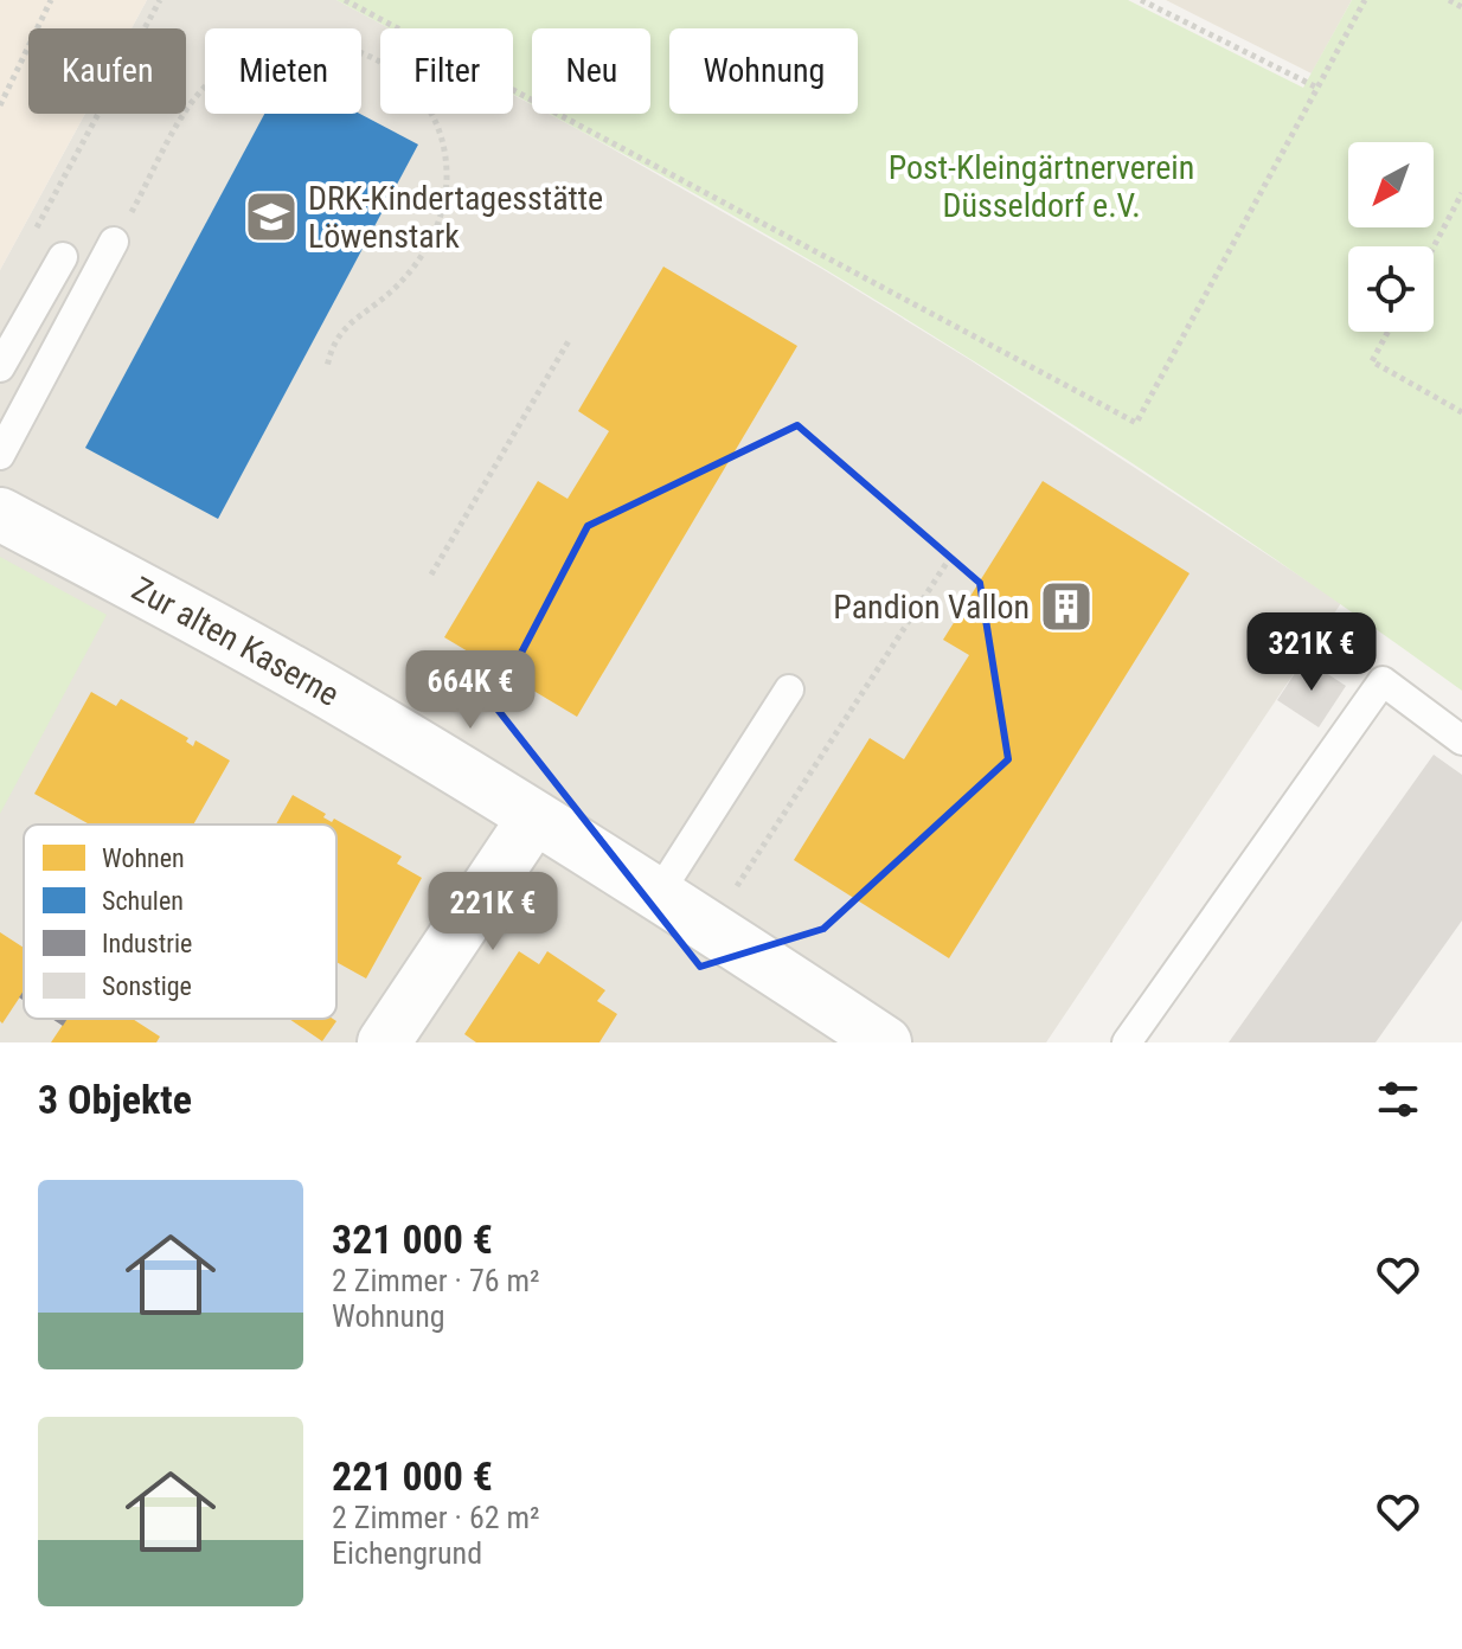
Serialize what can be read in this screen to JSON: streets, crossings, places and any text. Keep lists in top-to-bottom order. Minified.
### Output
{"streets":{"street":["Zur alten Kaserne"]},"parks":["Post-Kleingärtnerverein Düsseldorf e.V."],"places":{"school or university":["DRK-Kindertagesstätte Löwenstark"],"building":["Pandion Vallon"]},"legend":["Wohnen","Schulen","Industrie","Sonstige"],"north":"bottom left","page":{"chip":["Kaufen","Mieten","Filter","Neu","Wohnung"],"price":["321K €","664K €","221K €"],"heading":"3 Objekte","list":[{"name":"321 000 €","note":"2 Zimmer · 76 m² · Wohnung"},{"name":"221 000 €","note":"2 Zimmer · 62 m² · Eichengrund"}]}}
